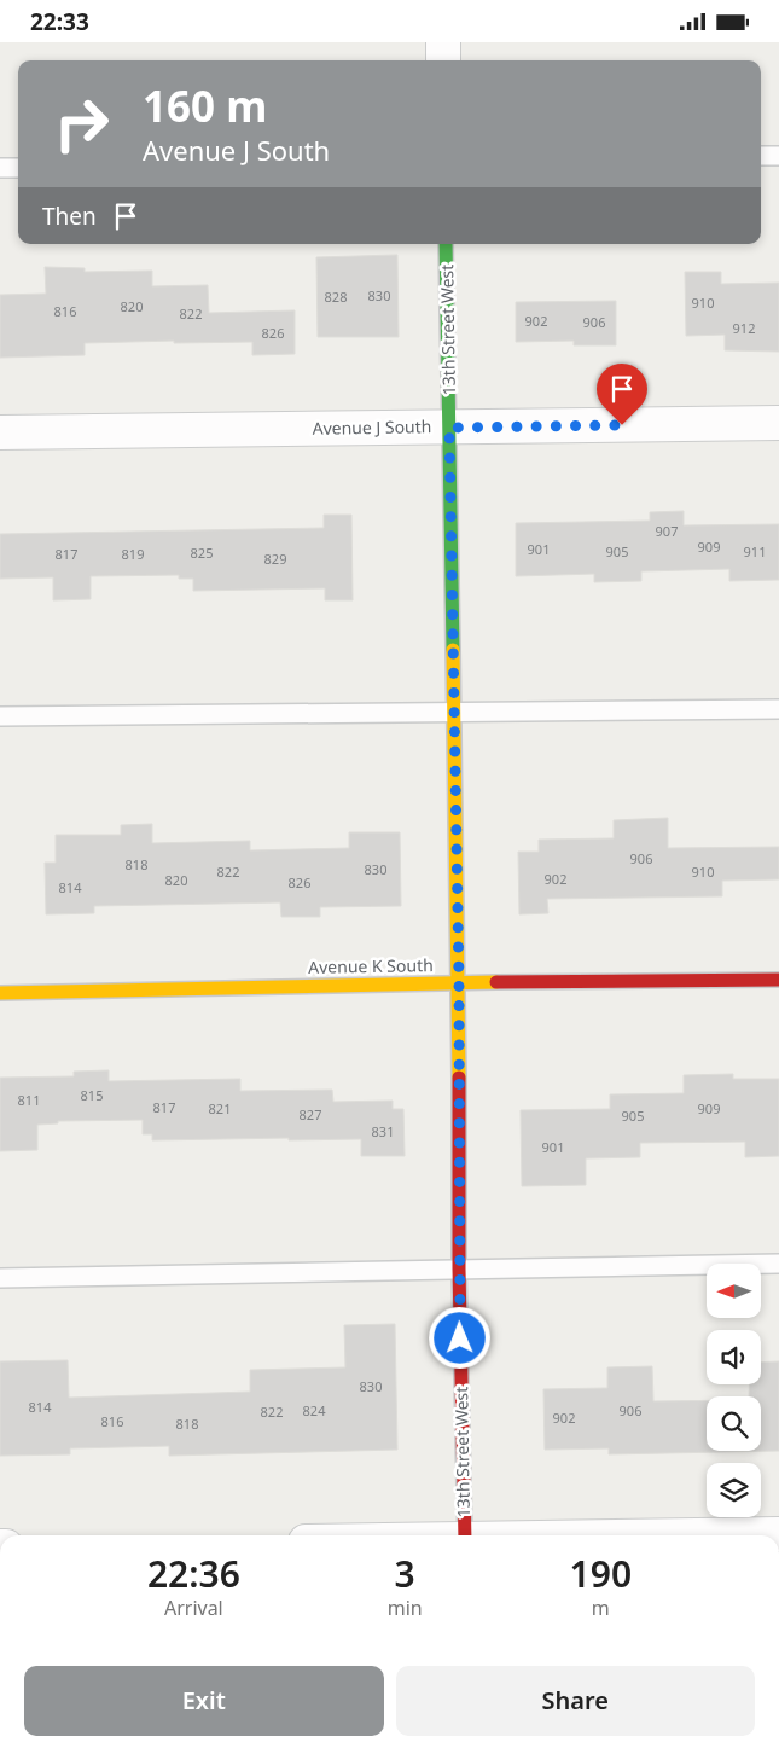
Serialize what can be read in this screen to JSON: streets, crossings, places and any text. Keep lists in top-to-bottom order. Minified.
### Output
{"streets":{"street":["13th Street West","Avenue J South","Avenue K South"]},"crossings":[["13th Street West","Avenue J South"],["13th Street West","Avenue K South"]],"house_numbers":["830","828","910","820","816","822","902","906","912","826","907","909","901","905","911","825","817","819","829","906","818","830","822","910","902","820","826","814","815","811","817","821","909","827","905","831","901","830","814","824","906","822","902","816","818"],"north":"left","page":{"status":"22:33","turn":["160 m","Avenue J South"],"then":"Then","eta":["22:36","Arrival","3","min","190","m"],"buttons":["Exit","Share"]}}
